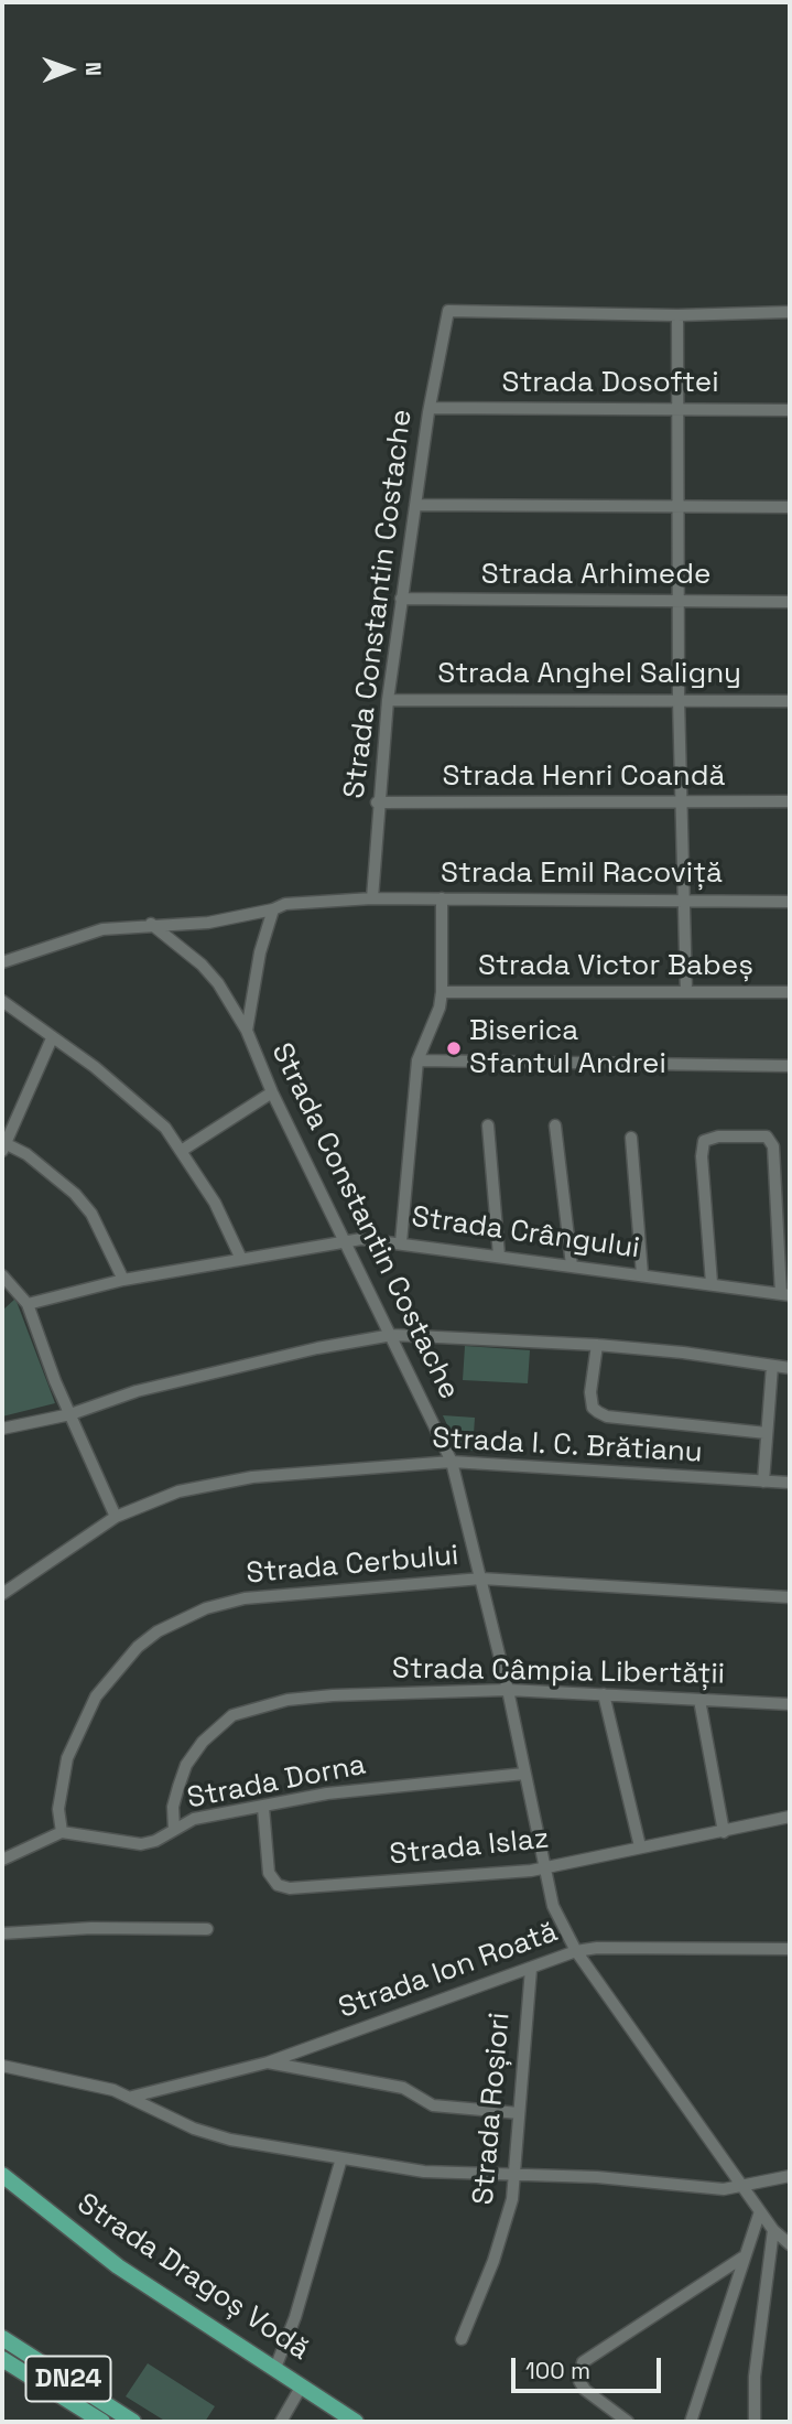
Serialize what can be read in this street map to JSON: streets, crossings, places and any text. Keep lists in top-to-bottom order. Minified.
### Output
{"streets":{"main road":["Strada Dragoș Vodă","DN24"],"street":["Strada Dosoftei","Strada Arhimede","Strada Constantin Costache","Strada Anghel Saligny","Strada Henri Coandă","Strada Emil Racoviță","Strada Victor Babeș","Strada Crângului","Strada I. C. Brătianu","Strada Cerbului","Strada Câmpia Libertății","Strada Dorna","Strada Islaz","Strada Ion Roată","Strada Roșiori"]},"crossings":[["Strada Dosoftei","Strada Constantin Costache"],["Strada Arhimede","Strada Constantin Costache"],["Strada Constantin Costache","Strada Anghel Saligny"],["Strada Constantin Costache","Strada Henri Coandă"],["Strada Constantin Costache","Strada Emil Racoviță"],["Strada Constantin Costache","Strada Crângului"],["Strada Constantin Costache","Strada I. C. Brătianu"],["Strada Constantin Costache","Strada Cerbului"],["Strada Constantin Costache","Strada Câmpia Libertății"],["Strada Constantin Costache","Strada Dorna"],["Strada Constantin Costache","Strada Islaz"],["Strada Constantin Costache","Strada Ion Roată"],["Strada Cerbului","Strada Dorna"],["Strada Câmpia Libertății","Strada Dorna"],["Strada Dorna","Strada Islaz"],["Strada Ion Roată","Strada Roșiori"]],"places":["Biserica Sfantul Andrei"],"scale_bar":"100 m","north":"right"}
